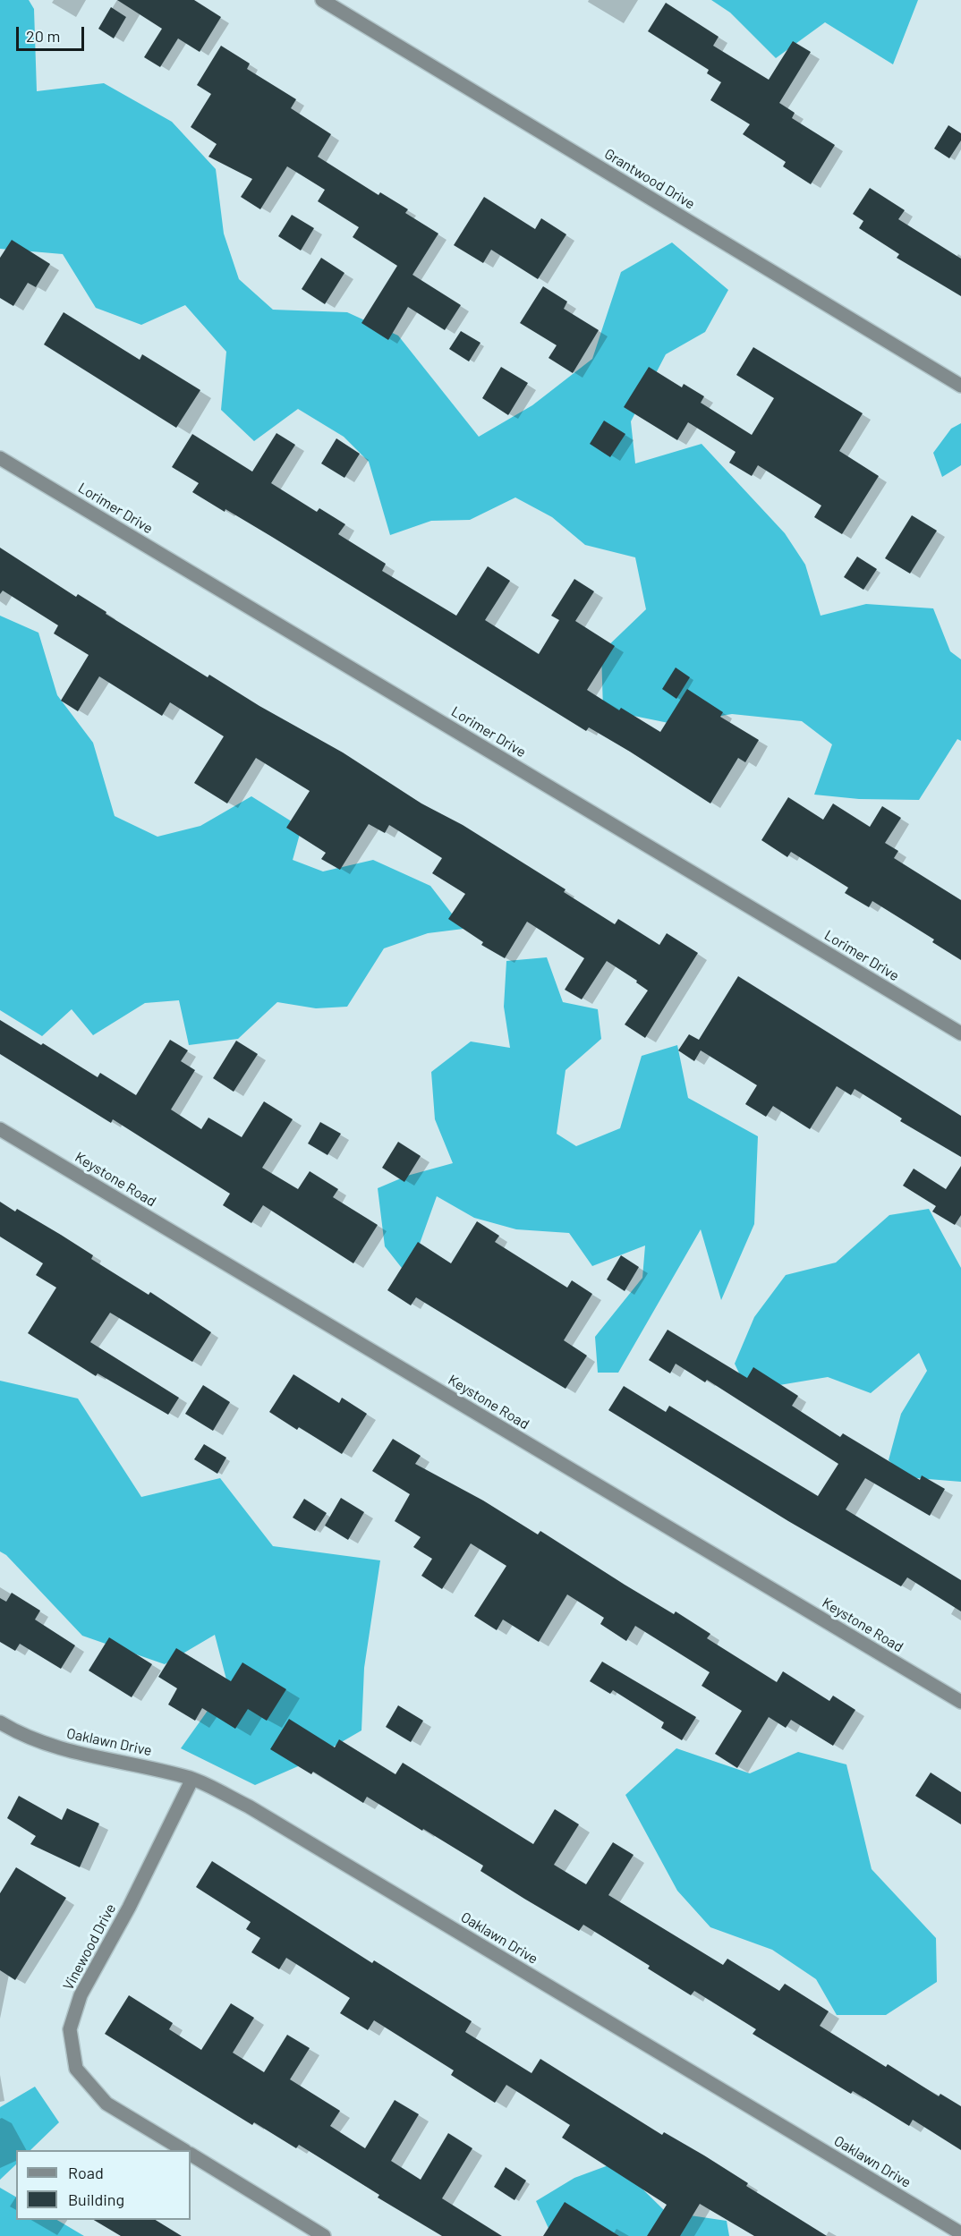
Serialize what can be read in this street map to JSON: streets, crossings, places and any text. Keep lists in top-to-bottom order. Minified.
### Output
{"streets":{"street":["Grantwood Drive","Lorimer Drive","Keystone Road","Oaklawn Drive","Vinewood Drive"]},"crossings":[["Oaklawn Drive","Vinewood Drive"]],"legend":["Road","Building"],"scale_bar":"20 m"}
